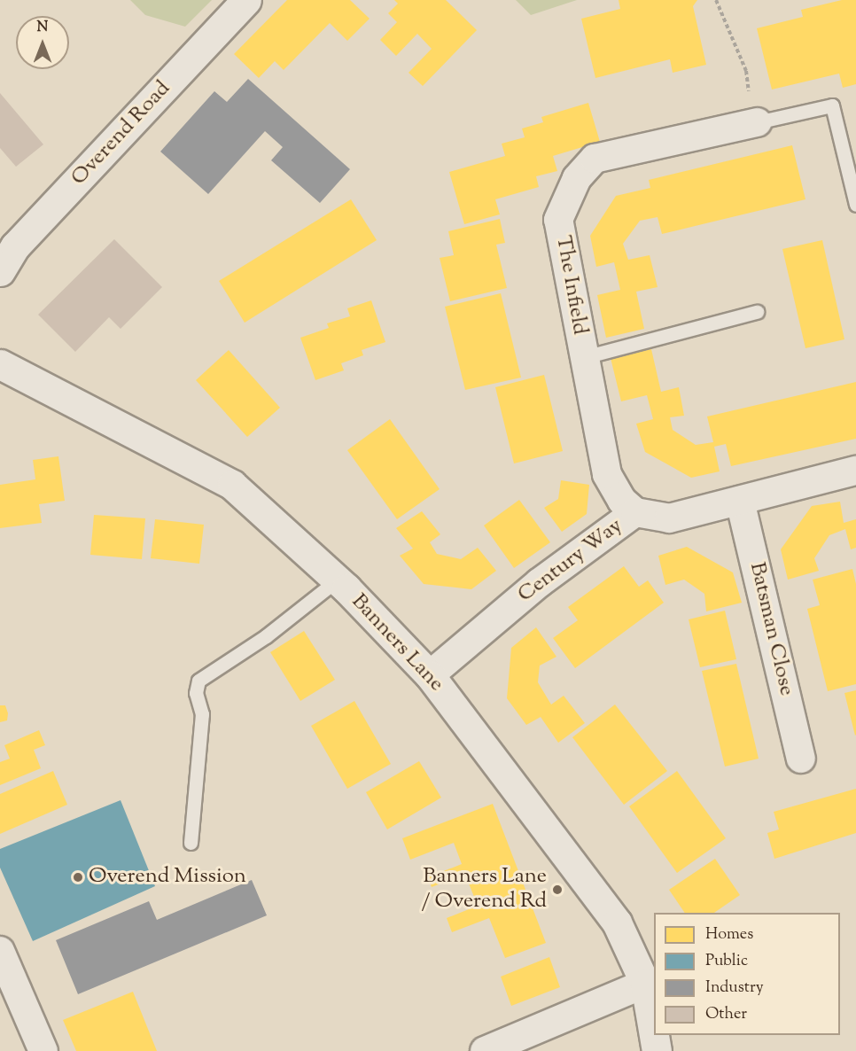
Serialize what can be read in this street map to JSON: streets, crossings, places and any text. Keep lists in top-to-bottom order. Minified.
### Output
{"streets":{"street":["Overend Road","The Infield","Century Way","Batsman Close","Banners Lane"]},"crossings":[["The Infield","Century Way"],["Century Way","Batsman Close"],["Century Way","Banners Lane"]],"places":["Overend Mission","Banners Lane / Overend Rd"],"legend":["Homes","Public","Industry","Other"],"north":"top"}
